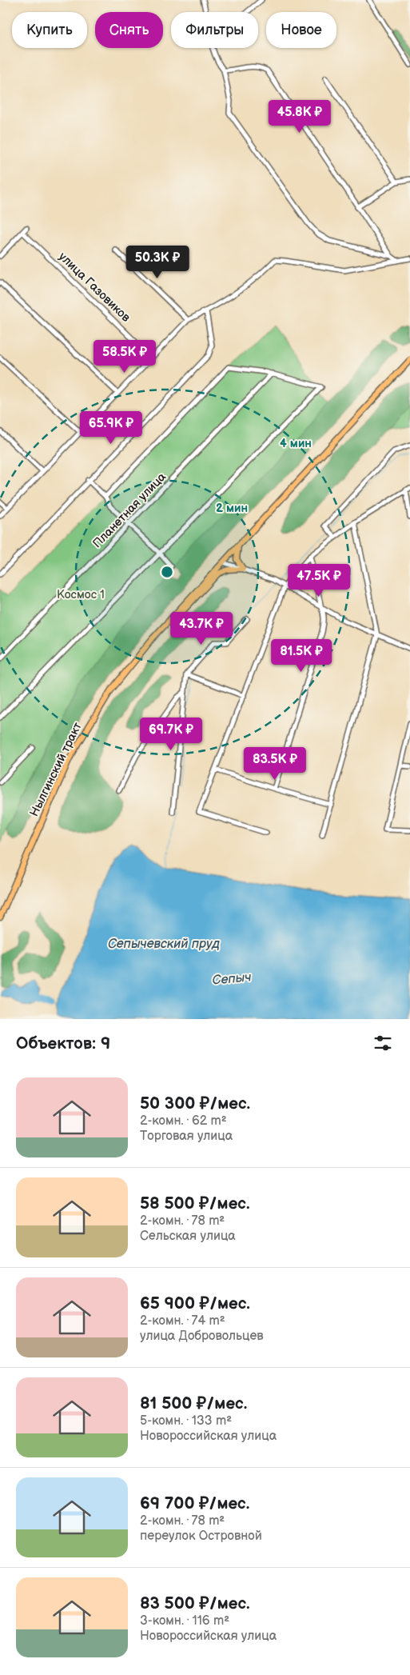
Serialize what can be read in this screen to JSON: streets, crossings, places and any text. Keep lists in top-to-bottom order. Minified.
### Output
{"streets":{"main road":["Нылгинский тракт"],"street":["улица Газовиков","Планетная улица"]},"water":["Сепычевский пруд","Сепыч"],"parks":["Космос 1"],"page":{"chip":["Купить","Снять","Фильтры","Новое"],"price":["45.8K ₽","50.3K ₽","58.5K ₽","65.9K ₽","47.5K ₽","43.7K ₽","81.5K ₽","69.7K ₽","83.5K ₽"],"heading":"Объектов: 9","list":[{"name":"50 300 ₽/мес.","note":"2-комн. · 62 m² · Торговая улица"},{"name":"58 500 ₽/мес.","note":"2-комн. · 78 m² · Сельская улица"},{"name":"65 900 ₽/мес.","note":"2-комн. · 74 m² · улица Добровольцев"},{"name":"81 500 ₽/мес.","note":"5-комн. · 133 m² · Новороссийская улица"},{"name":"69 700 ₽/мес.","note":"2-комн. · 78 m² · переулок Островной"},{"name":"83 500 ₽/мес.","note":"3-комн. · 116 m² · Новороссийская улица"}]},"rings":["4 мин","2 мин"]}
